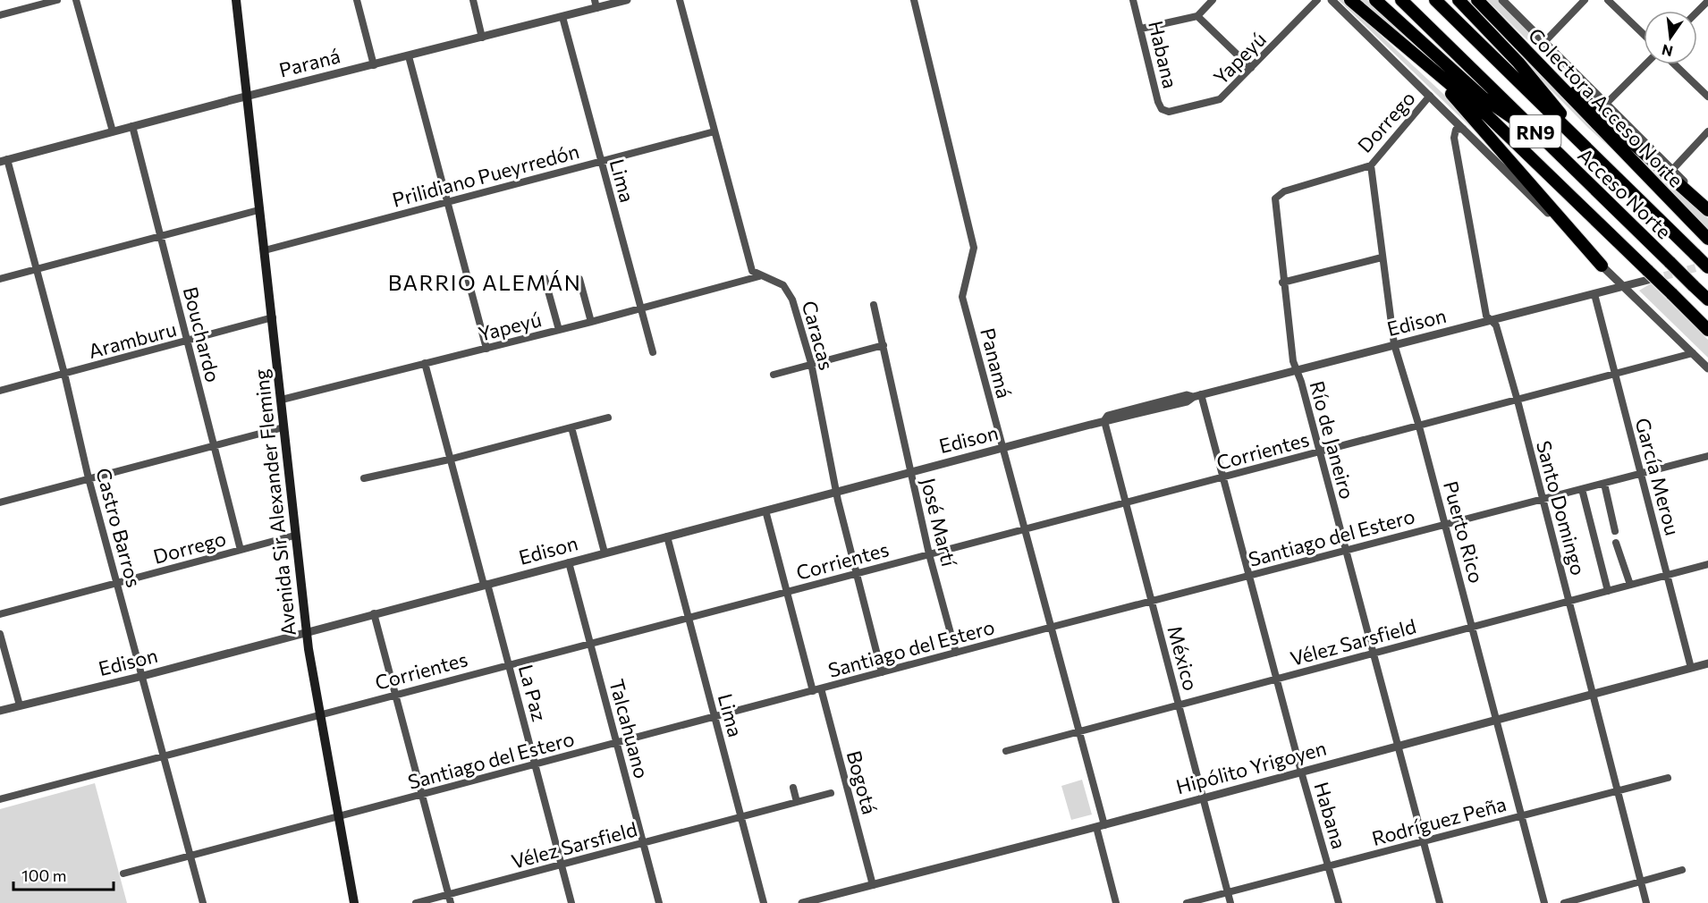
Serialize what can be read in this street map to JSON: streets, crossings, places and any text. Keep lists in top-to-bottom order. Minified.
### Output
{"streets":{"highway":["Colectora Acceso Norte","RN9","Acceso Norte"],"main road":["Avenida Sir Alexander Fleming"],"street":["Habana","Yapeyú","Paraná","Dorrego","Prilidiano Pueyrredón","Lima","Edison","Bouchardo","Caracas","Aramburu","Panamá","Río de Janeiro","Corrientes","García Merou","Santo Domingo","José Martí","Castro Barros","Puerto Rico","Santiago del Estero","Vélez Sarsfield","México","La Paz","Talcahuano","Hipólito Yrigoyen","Bogotá","Rodríguez Peña"]},"crossings":[["Habana","Yapeyú"],["Habana","Edison"],["Habana","Corrientes"],["Habana","Santiago del Estero"],["Habana","Vélez Sarsfield"],["Habana","Hipólito Yrigoyen"],["Habana","Rodríguez Peña"],["Yapeyú","Lima"],["Yapeyú","Caracas"],["Yapeyú","Avenida Sir Alexander Fleming"],["Yapeyú","La Paz"],["Paraná","Lima"],["Paraná","Bouchardo"],["Paraná","Avenida Sir Alexander Fleming"],["Paraná","Castro Barros"],["Dorrego","Bouchardo"],["Dorrego","Río de Janeiro"],["Dorrego","Avenida Sir Alexander Fleming"],["Dorrego","Castro Barros"],["Dorrego","Puerto Rico"],["Prilidiano Pueyrredón","Lima"],["Prilidiano Pueyrredón","Avenida Sir Alexander Fleming"],["Lima","Edison"],["Lima","Corrientes"],["Lima","Santiago del Estero"],["Lima","Vélez Sarsfield"],["Edison","Caracas"],["Edison","Panamá"],["Edison","Río de Janeiro"],["Edison","García Merou"],["Edison","Avenida Sir Alexander Fleming"],["Edison","Santo Domingo"],["Edison","José Martí"],["Edison","Castro Barros"],["Edison","Puerto Rico"],["Edison","México"],["Edison","La Paz"],["Edison","Talcahuano"],["Edison","Bogotá"],["Bouchardo","Aramburu"],["Caracas","Corrientes"],["Caracas","Santiago del Estero"],["Aramburu","Avenida Sir Alexander Fleming"],["Aramburu","Castro Barros"],["Panamá","Corrientes"],["Panamá","Santiago del Estero"],["Panamá","Vélez Sarsfield"],["Panamá","Hipólito Yrigoyen"],["Río de Janeiro","Corrientes"],["Río de Janeiro","Santiago del Estero"],["Río de Janeiro","Vélez Sarsfield"],["Río de Janeiro","Hipólito Yrigoyen"],["Río de Janeiro","Rodríguez Peña"],["Corrientes","García Merou"],["Corrientes","Avenida Sir Alexander Fleming"],["Corrientes","Santo Domingo"],["Corrientes","José Martí"],["Corrientes","Castro Barros"],["Corrientes","Puerto Rico"],["Corrientes","México"],["Corrientes","La Paz"],["Corrientes","Talcahuano"],["Corrientes","Bogotá"],["García Merou","Santiago del Estero"],["García Merou","Vélez Sarsfield"],["García Merou","Hipólito Yrigoyen"],["Avenida Sir Alexander Fleming","Santiago del Estero"],["Santo Domingo","Santiago del Estero"],["Santo Domingo","Vélez Sarsfield"],["Santo Domingo","Hipólito Yrigoyen"],["Santo Domingo","Rodríguez Peña"],["José Martí","Santiago del Estero"],["Castro Barros","Santiago del Estero"],["Puerto Rico","Santiago del Estero"],["Puerto Rico","Vélez Sarsfield"],["Puerto Rico","Hipólito Yrigoyen"],["Puerto Rico","Rodríguez Peña"],["Santiago del Estero","México"],["Santiago del Estero","La Paz"],["Santiago del Estero","Talcahuano"],["Santiago del Estero","Bogotá"],["Vélez Sarsfield","México"],["Vélez Sarsfield","La Paz"],["Vélez Sarsfield","Talcahuano"],["México","Hipólito Yrigoyen"],["México","Rodríguez Peña"],["Hipólito Yrigoyen","Bogotá"]],"districts":["BARRIO ALEMÁN"],"scale_bar":"100 m","north":"bottom"}
